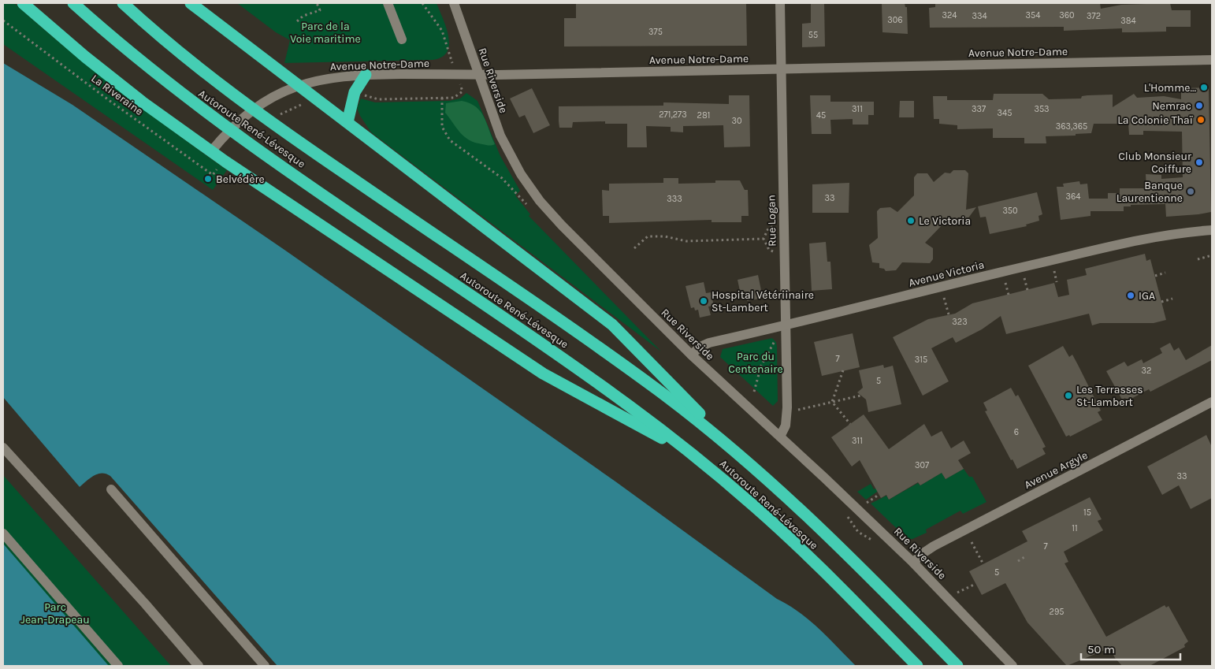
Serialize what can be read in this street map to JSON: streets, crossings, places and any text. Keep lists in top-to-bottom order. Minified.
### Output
{"streets":{"highway":["Autoroute René-Lévesque"],"street":["Avenue Notre-Dame","Rue Riverside","Rue Logan","Avenue Victoria","Avenue Argyle"],"path":["La Riveraine"]},"crossings":[["Avenue Notre-Dame","Rue Riverside"],["Avenue Notre-Dame","Rue Logan"],["Rue Riverside","Rue Logan"],["Rue Riverside","Avenue Victoria"],["Rue Riverside","Avenue Argyle"],["Rue Logan","Avenue Victoria"]],"parks":["Parc de la Voie maritime","Parc du Centenaire","Parc Jean-Drapeau"],"places":["L'Homme...","Nemrac","La Colonie Thaï","Club Monsieur Coiffure","Belvédère","Banque Laurentienne","Le Victoria","IGA","Hospital Vétériinaire St-Lambert","Les Terrasses St-Lambert"],"house_numbers":["324","354","360","334","372","306","384","375","55","311","337","353","345","271,273","281","45","30","363,365","364","33","333","350","323","7","315","32","5","6","311","307","33","15","11","7","5","295"],"scale_bar":"50 m"}
